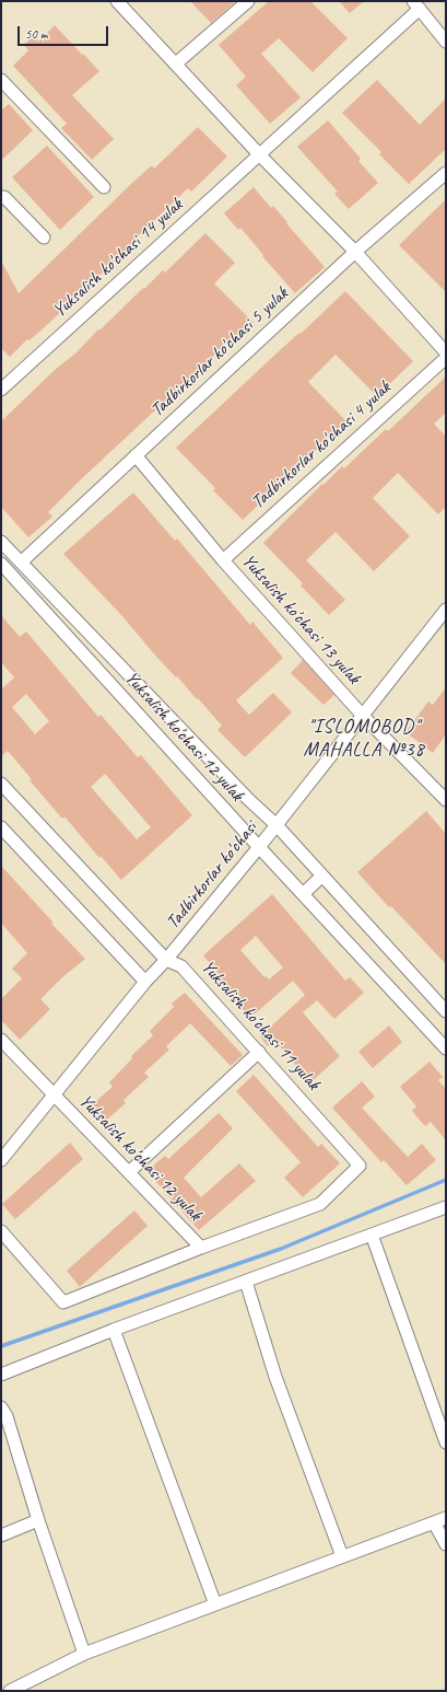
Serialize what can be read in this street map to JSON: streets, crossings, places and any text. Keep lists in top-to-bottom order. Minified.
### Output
{"streets":{"street":["Yuksalish ko'chasi 14 yulak","Tadbirkorlar ko'chasi 5 yulak","Tadbirkorlar ko'chasi 4 yulak","Yuksalish ko'chasi 13 yulak","Yuksalish ko'chasi 12 yulak","Tadbirkorlar ko'chasi","Yuksalish ko'chasi 11 yulak"]},"crossings":[["Tadbirkorlar ko'chasi 5 yulak","Yuksalish ko'chasi 13 yulak"],["Tadbirkorlar ko'chasi 5 yulak","Yuksalish ko'chasi 12 yulak"],["Tadbirkorlar ko'chasi 4 yulak","Yuksalish ko'chasi 13 yulak"],["Yuksalish ko'chasi 13 yulak","Tadbirkorlar ko'chasi"],["Yuksalish ko'chasi 12 yulak","Tadbirkorlar ko'chasi"],["Yuksalish ko'chasi 12 yulak","Yuksalish ko'chasi 11 yulak"],["Tadbirkorlar ko'chasi","Yuksalish ko'chasi 11 yulak"]],"districts":["\"ISLOMOBOD\" MAHALLA №38"],"scale_bar":"50 m"}
